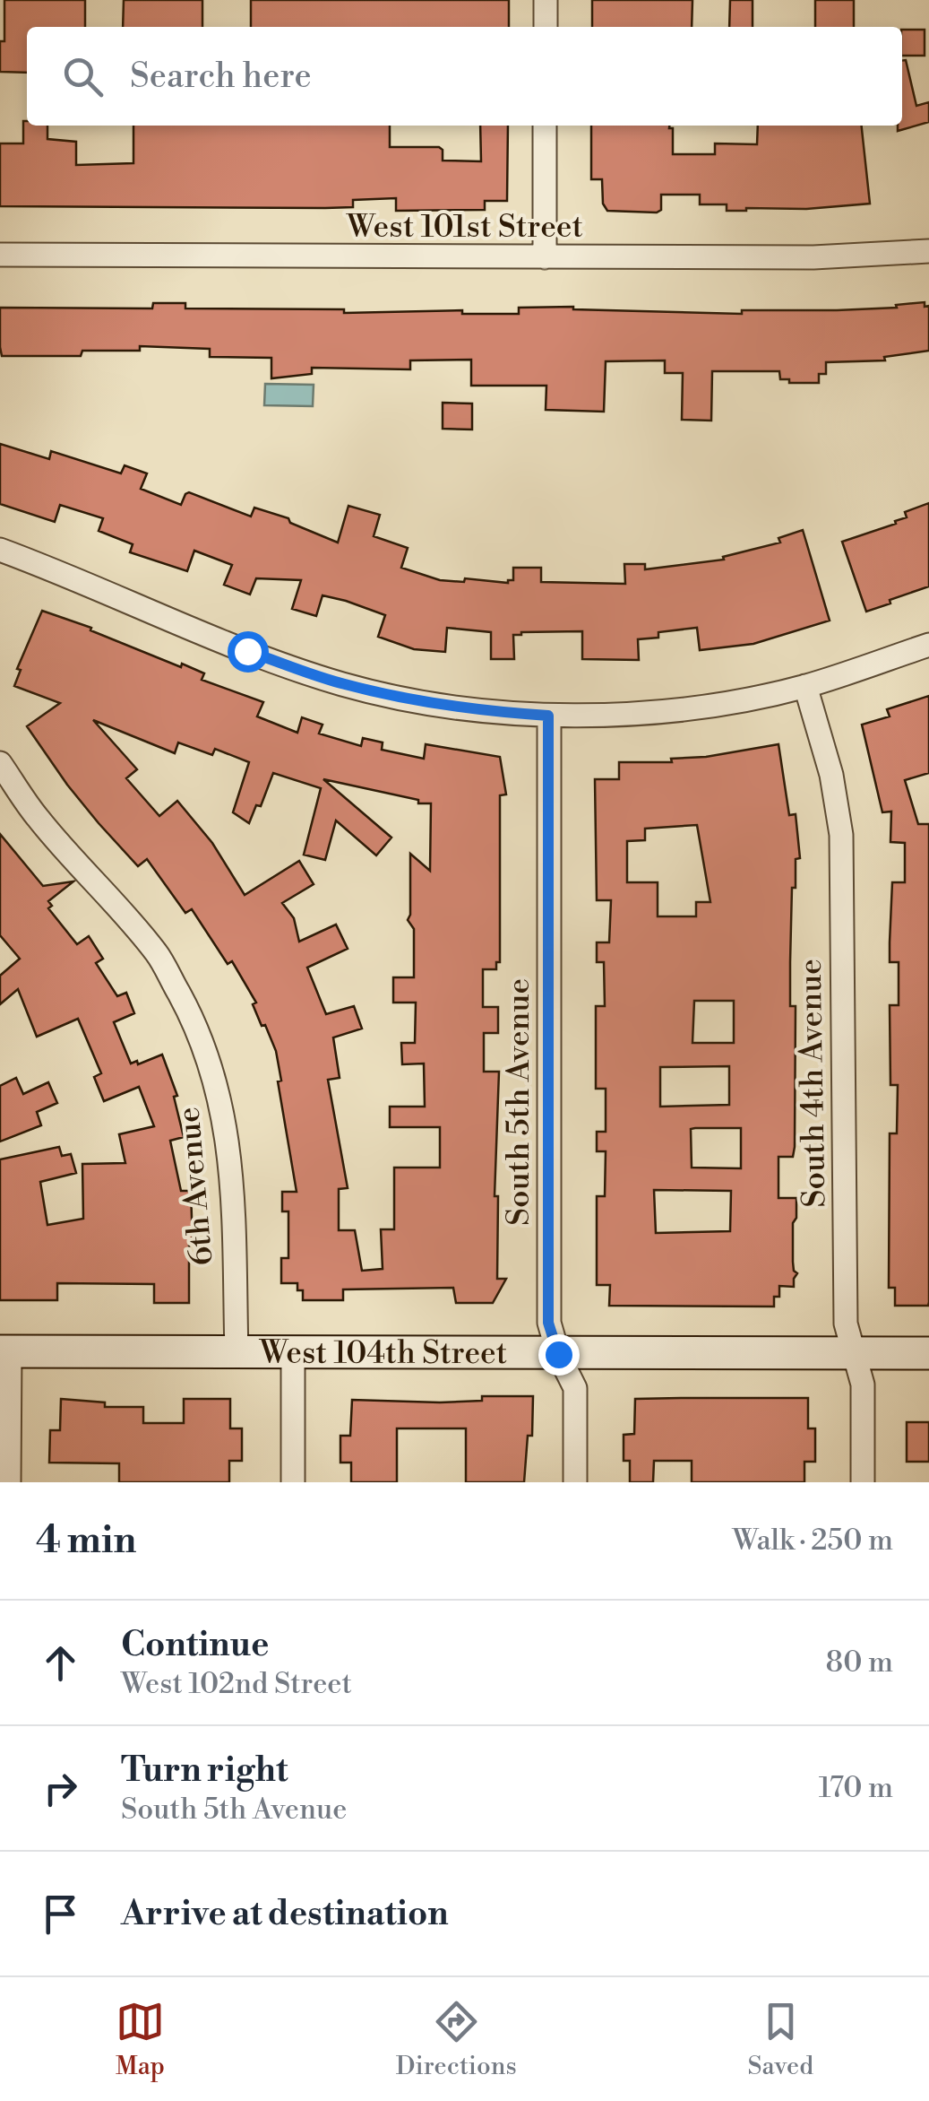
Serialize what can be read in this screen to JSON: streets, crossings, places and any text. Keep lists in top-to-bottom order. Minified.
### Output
{"streets":{"street":["West 101st Street","South 4th Avenue","South 5th Avenue","6th Avenue","West 104th Street"]},"crossings":[["South 4th Avenue","West 104th Street"],["South 5th Avenue","West 104th Street"],["6th Avenue","West 104th Street"]],"page":{"search":"Search here","heading":["4 min","Walk · 250 m"],"list":[["Continue","West 102nd Street","80 m"],["Turn right","South 5th Avenue","170 m"],"Arrive at destination"],"nav":["Map","Directions","Saved"]}}
